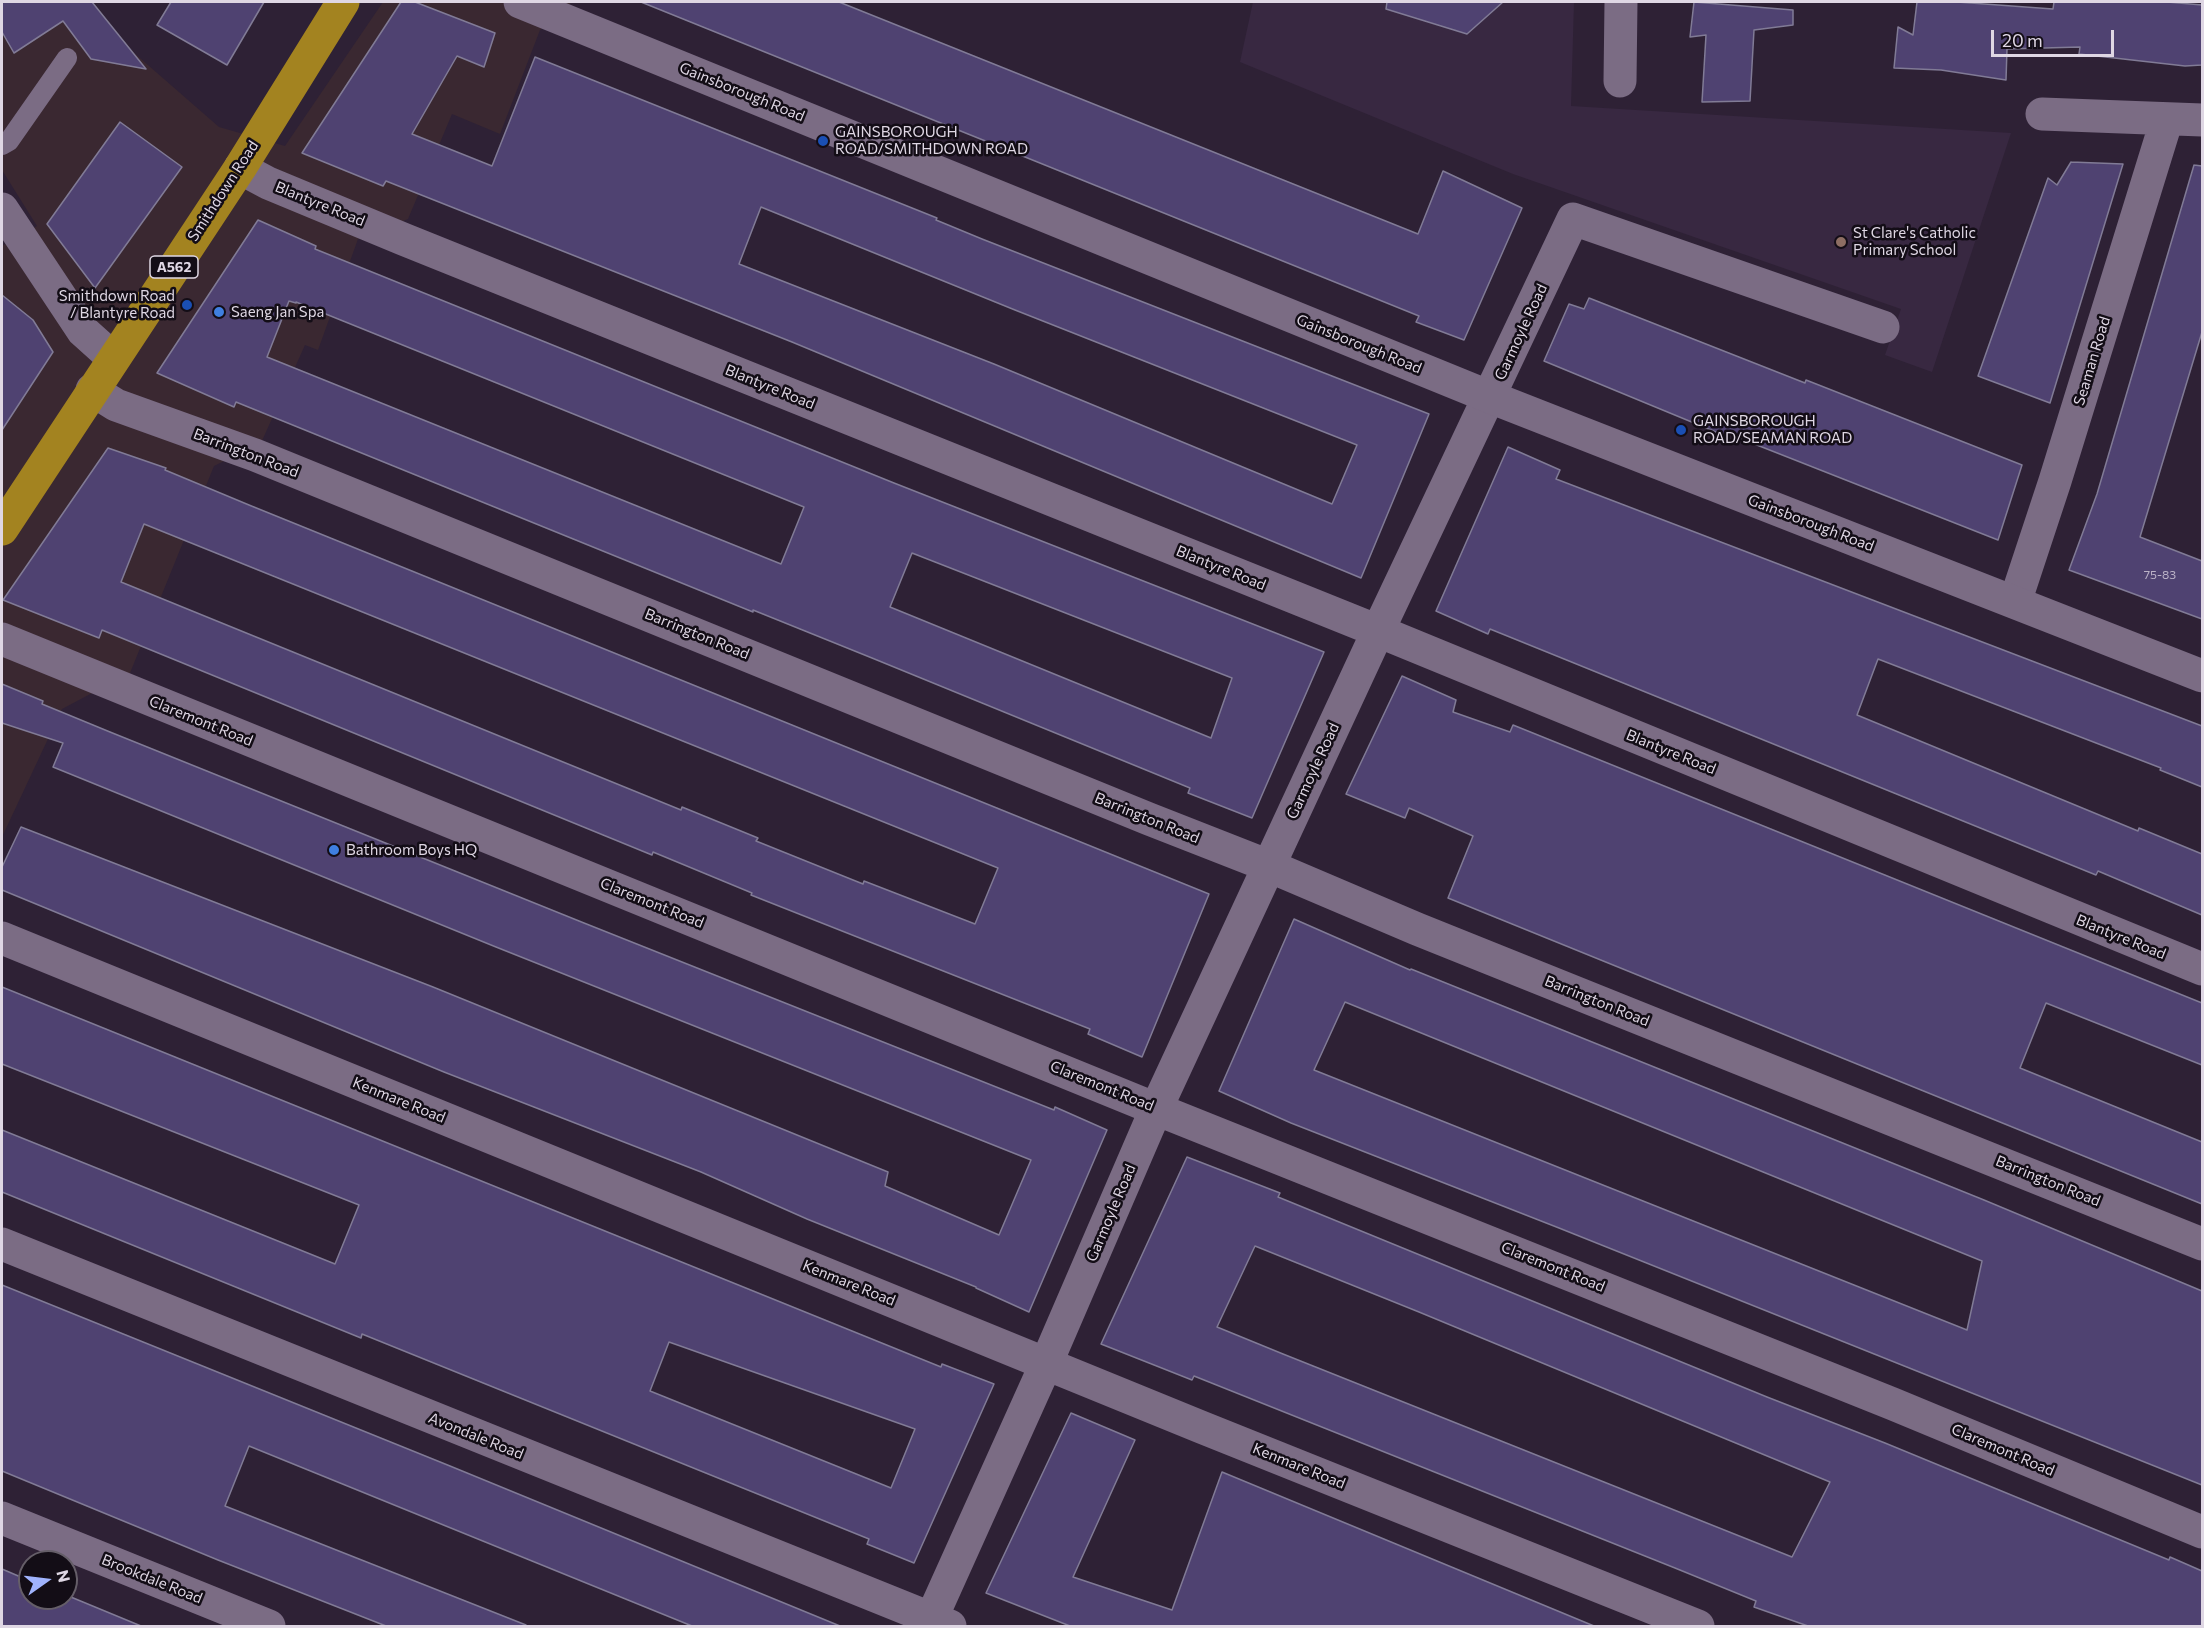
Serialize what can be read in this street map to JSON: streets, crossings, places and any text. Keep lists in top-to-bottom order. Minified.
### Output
{"streets":{"highway":["Smithdown Road","A562"],"street":["Gainsborough Road","Blantyre Road","Garmoyle Road","Seaman Road","Barrington Road","Claremont Road","Kenmare Road","Avondale Road","Brookdale Road"]},"crossings":[["Gainsborough Road","Garmoyle Road"],["Gainsborough Road","Seaman Road"],["Smithdown Road","Blantyre Road"],["Smithdown Road","Barrington Road"],["Blantyre Road","Garmoyle Road"],["Garmoyle Road","Barrington Road"],["Garmoyle Road","Claremont Road"],["Garmoyle Road","Kenmare Road"],["Garmoyle Road","Avondale Road"]],"places":["GAINSBOROUGH ROAD/SMITHDOWN ROAD","St Clare's Catholic Primary School","Smithdown Road / Blantyre Road","Saeng Jan Spa","GAINSBOROUGH ROAD/SEAMAN ROAD","Bathroom Boys HQ"],"house_numbers":["75-83"],"scale_bar":"20 m","north":"right"}
